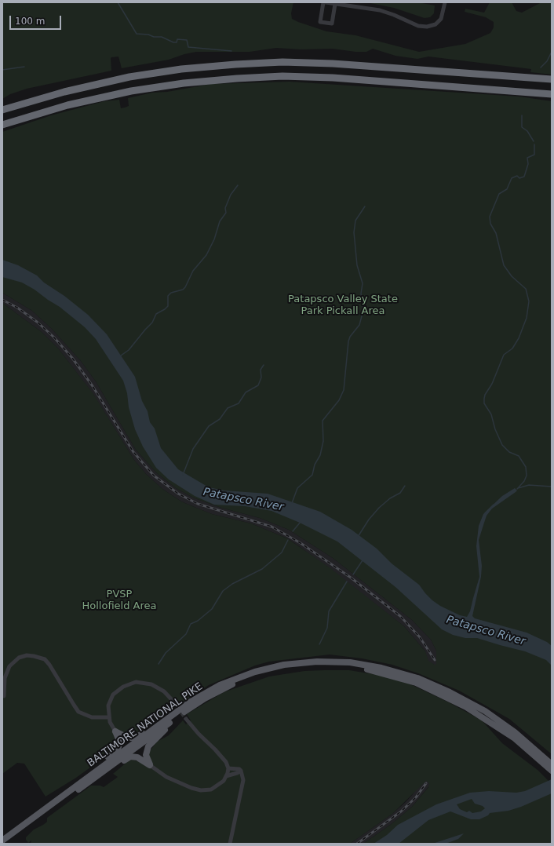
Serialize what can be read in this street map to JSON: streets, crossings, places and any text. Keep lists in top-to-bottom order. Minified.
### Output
{"streets":{"main road":["BALTIMORE NATIONAL PIKE"]},"water":["Patapsco River"],"parks":["Patapsco Valley State Park Pickall Area","PVSP Hollofield Area"],"scale_bar":"100 m"}
